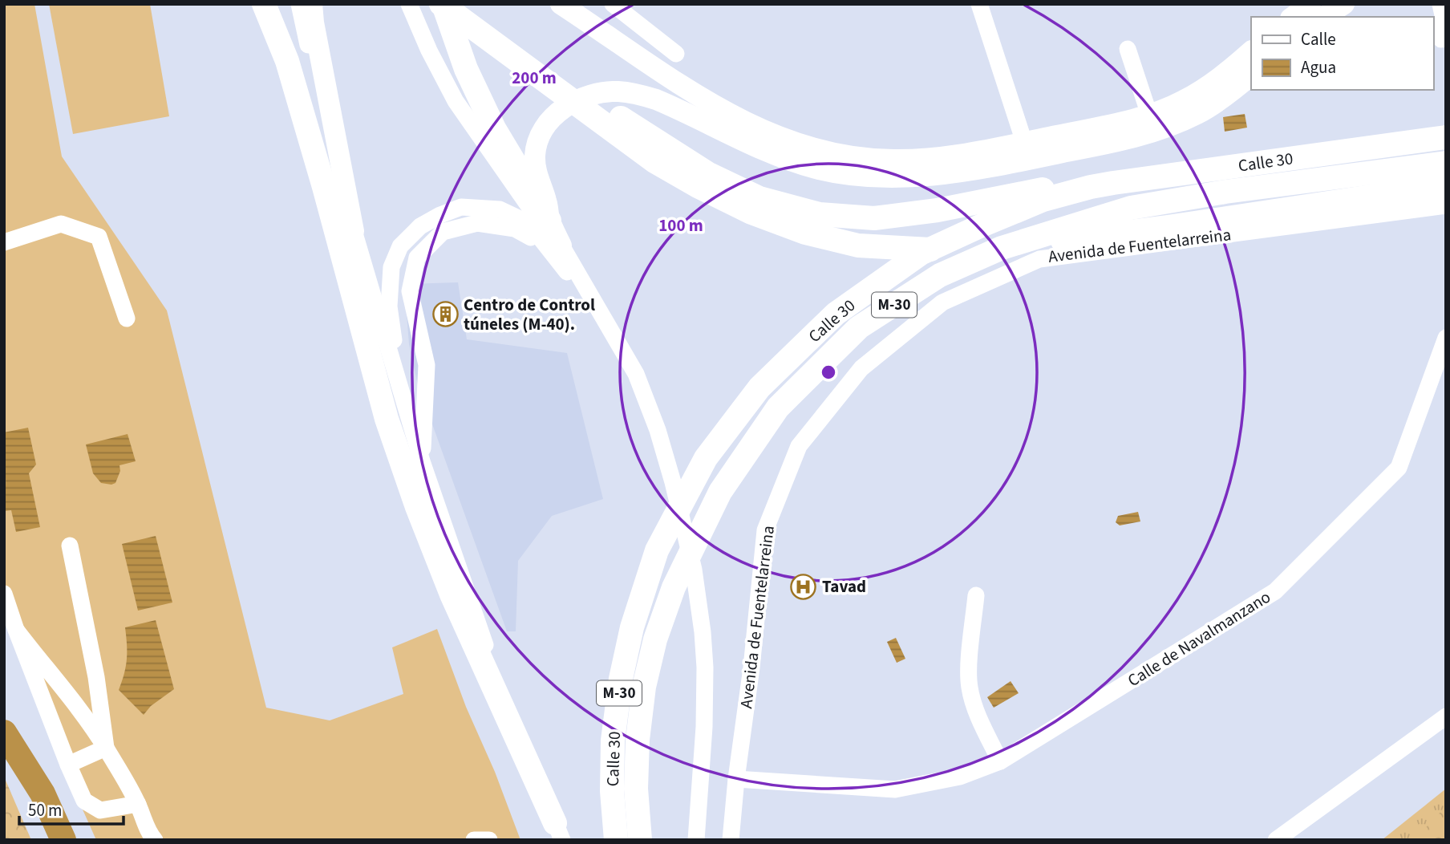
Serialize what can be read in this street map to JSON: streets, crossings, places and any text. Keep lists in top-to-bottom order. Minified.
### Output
{"streets":{"highway":["Calle 30","M-30"],"street":["Avenida de Fuentelarreina","Calle de Navalmanzano"]},"crossings":[["Avenida de Fuentelarreina","Calle de Navalmanzano"]],"places":{"building":["Centro de Control túneles (M-40)."],"hospital":["Tavad"]},"legend":["Calle","Agua"],"scale_bar":"50 m","rings":["200 m","100 m"]}
